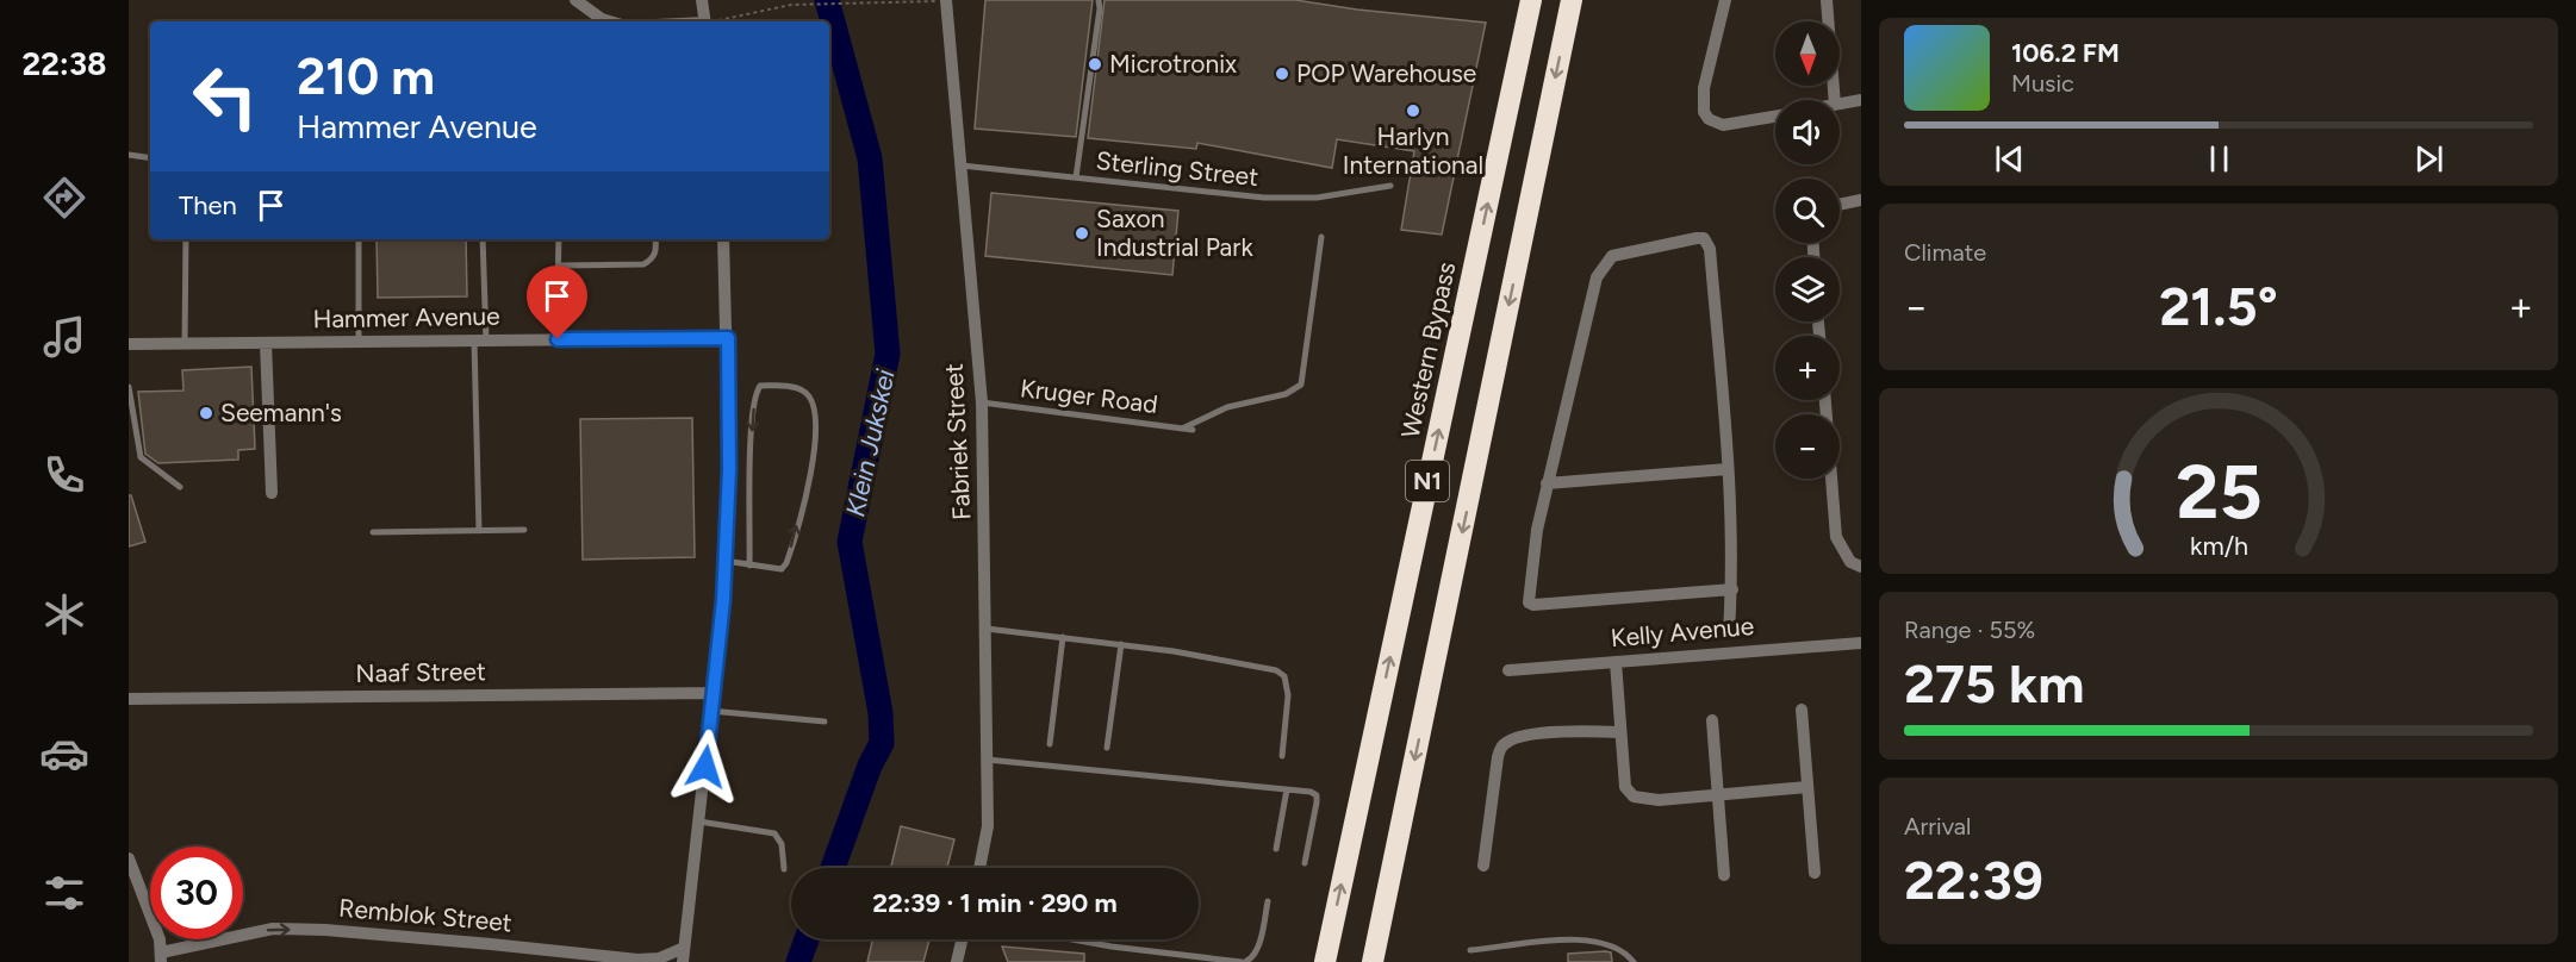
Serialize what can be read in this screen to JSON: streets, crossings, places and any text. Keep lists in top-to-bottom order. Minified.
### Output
{"streets":{"highway":["Western Bypass","N1"],"street":["Hammer Avenue","Fabriek Street","Kelly Avenue","Naaf Street","Remblok Street"],"lane":["Sterling Street","Kruger Road"]},"crossings":[["Sterling Street","Fabriek Street"],["Kruger Road","Fabriek Street"]],"one_way":["Remblok Street"],"water":["Klein Jukskei"],"places":["Microtronix","POP Warehouse","Harlyn International","Saxon Industrial Park","Seemann's"],"north":"bottom","page":{"tabs":"22:38","map_buttons":["+","−"],"turn":["210 m","Hammer Avenue"],"song":["106.2 FM","Music"],"then":"Then","tile":["Climate",["Range · 55%","275 km"],["Arrival","22:39"]],"heat":["−","21.5°","+"],"limit":"30","trip":"22:39 · 1 min · 290 m","gauge":["25","km/h"]}}
